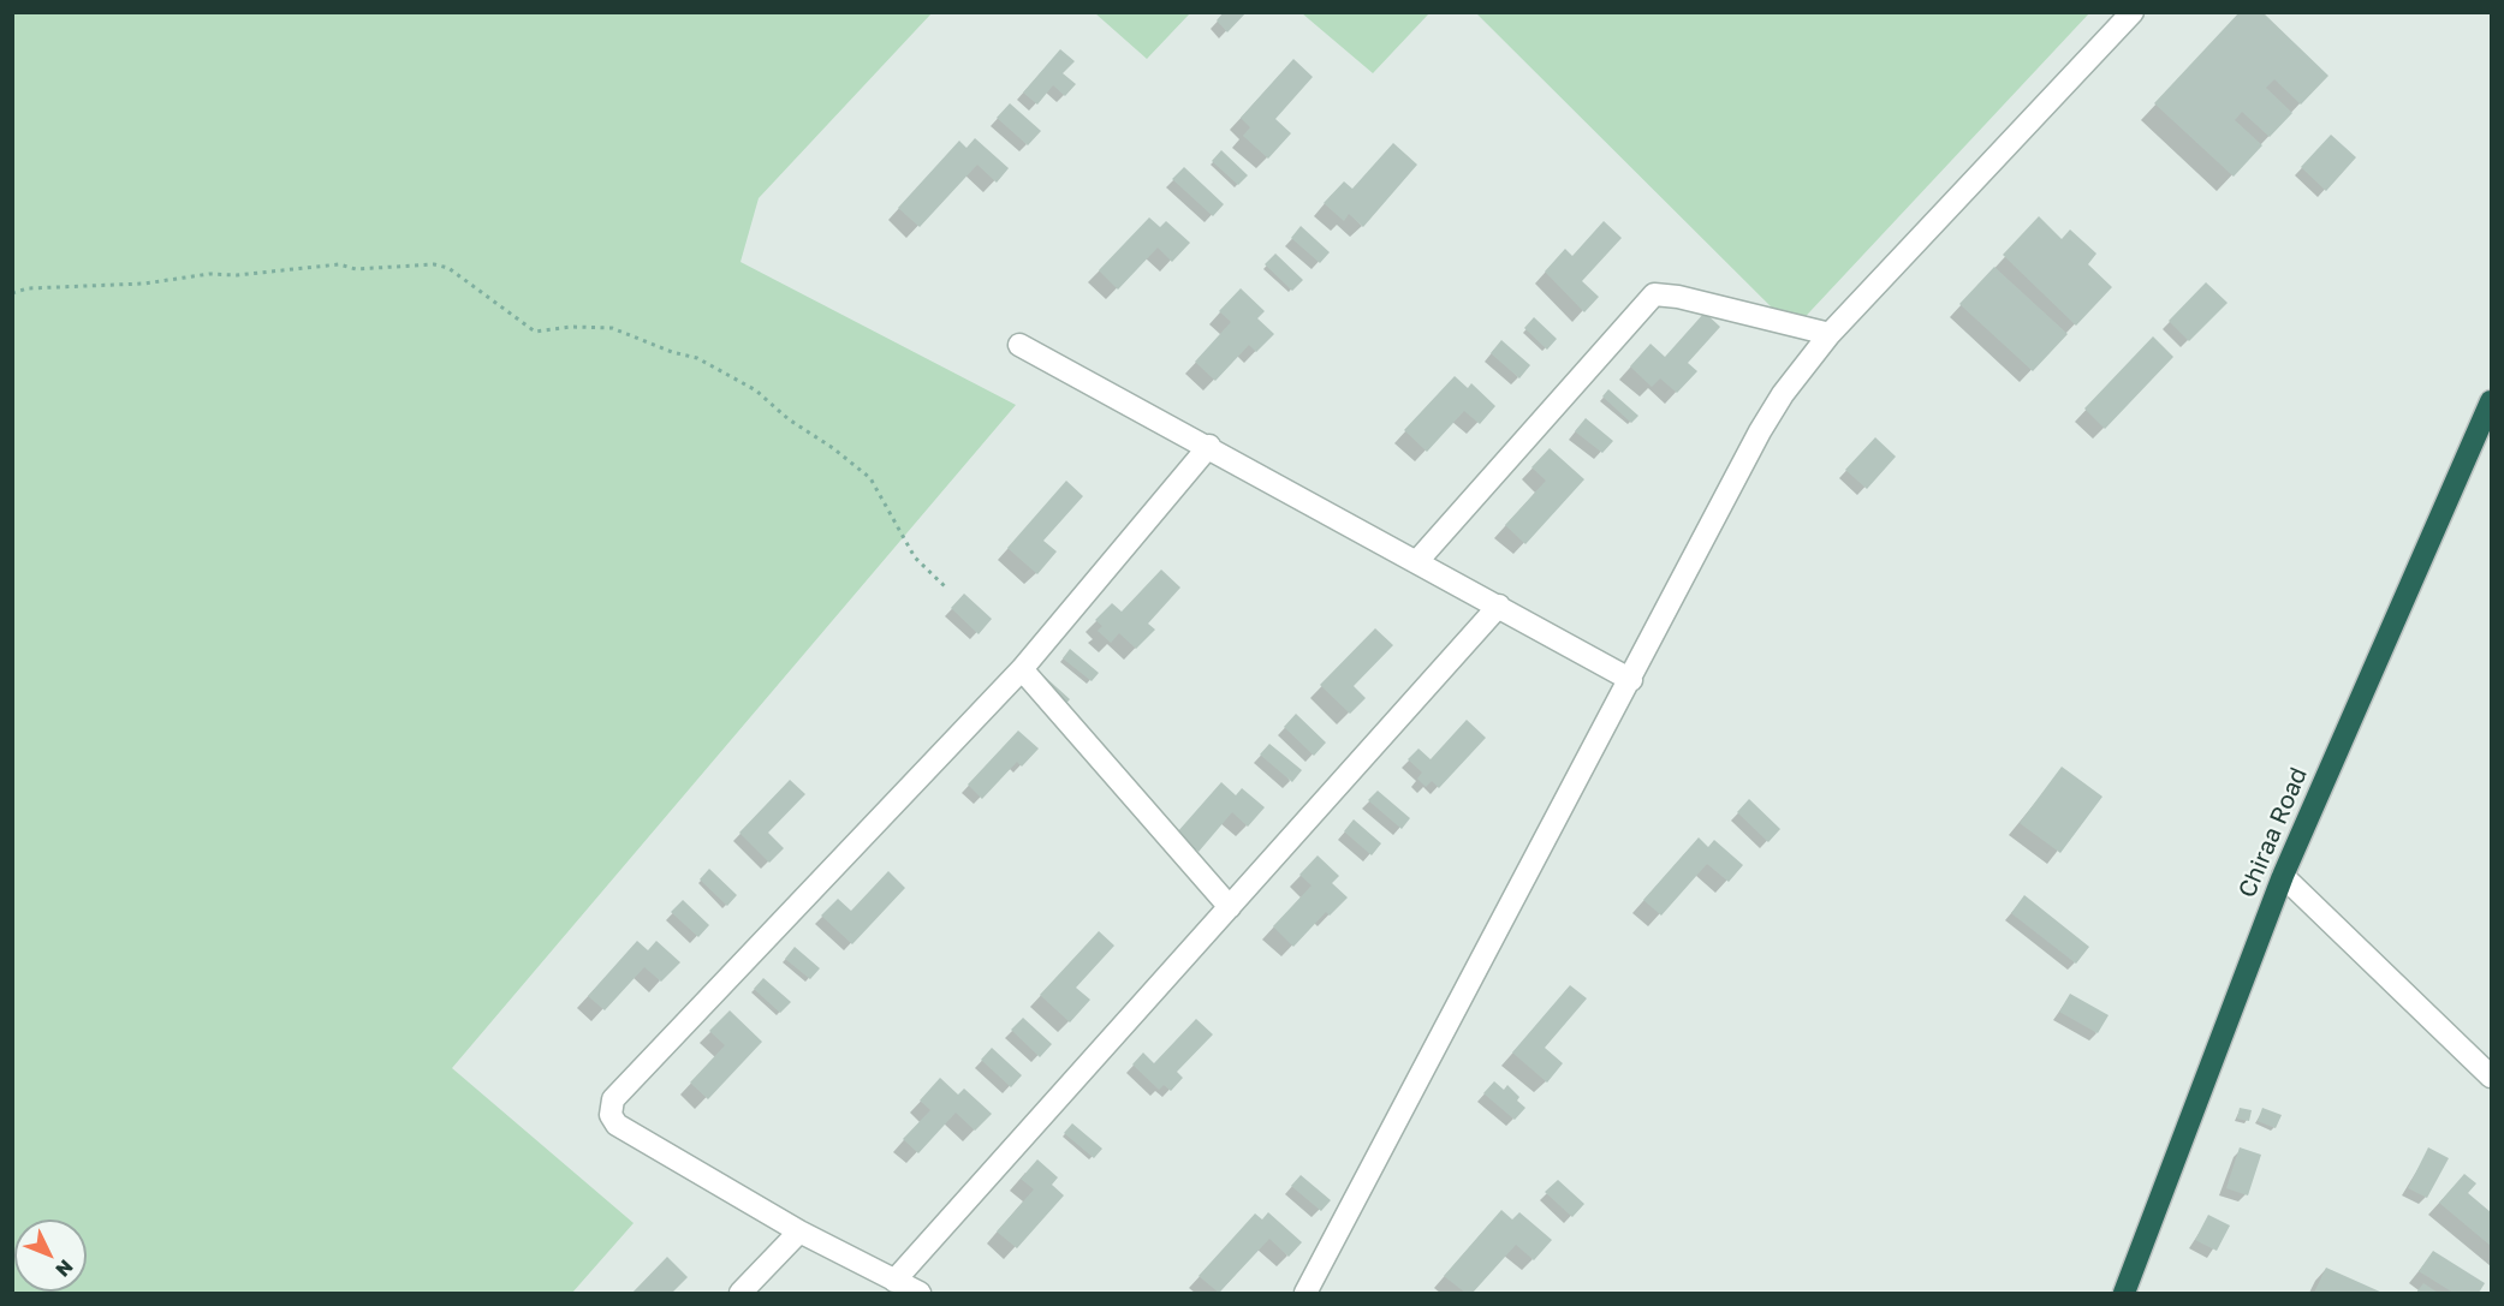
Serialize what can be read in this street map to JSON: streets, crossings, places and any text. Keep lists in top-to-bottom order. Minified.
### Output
{"streets":{"highway":["Chiraa Road"]},"north":"bottom right"}
